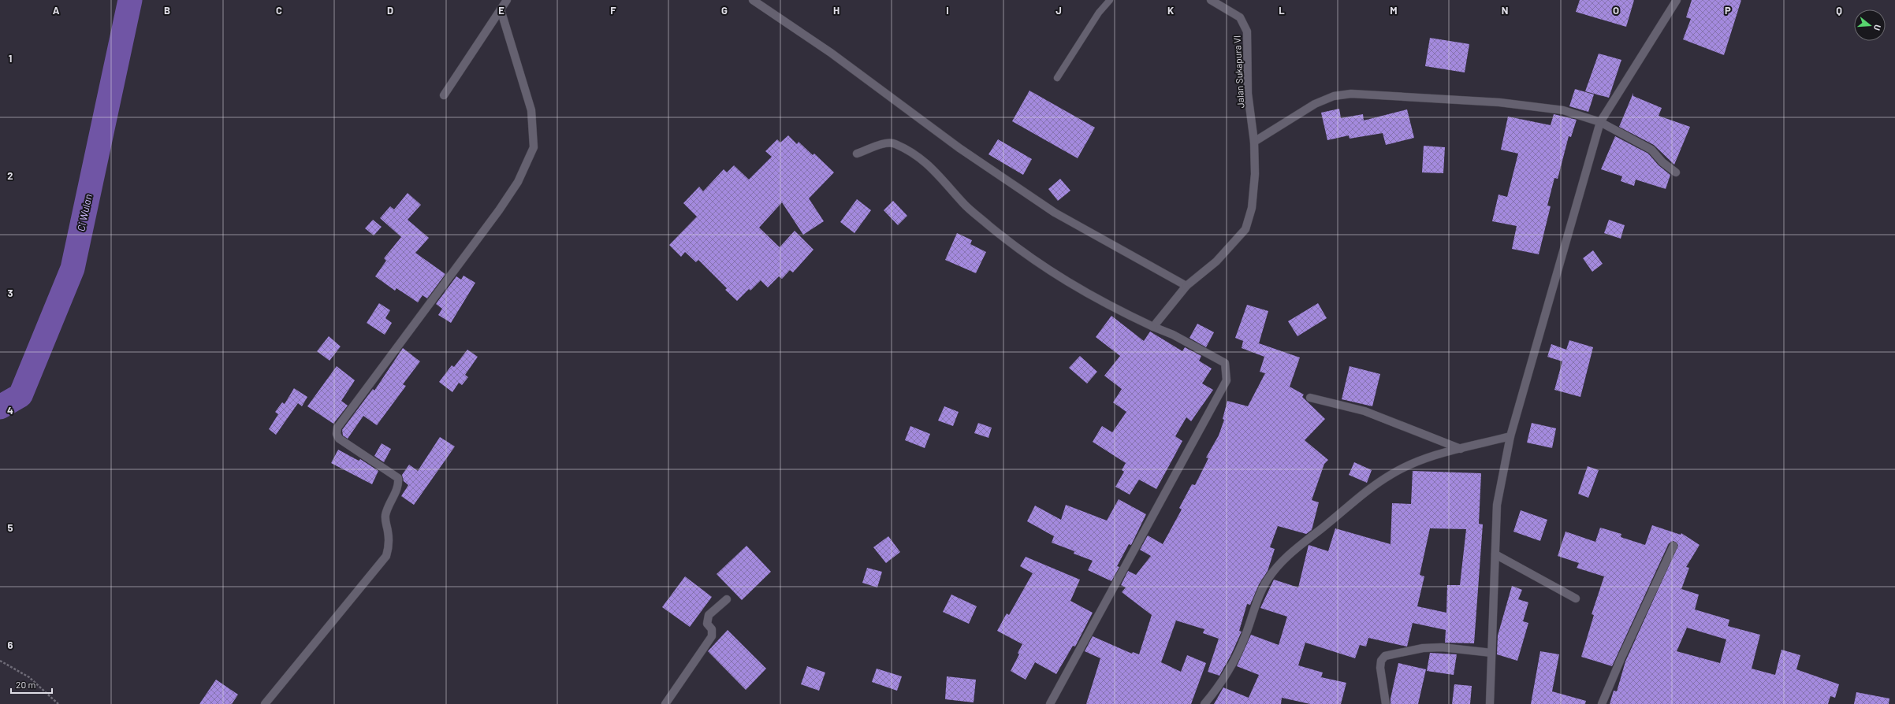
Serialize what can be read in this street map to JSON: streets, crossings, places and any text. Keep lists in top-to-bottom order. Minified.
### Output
{"streets":{"street":["Jalan Sukapura VI"]},"water":["Ci Wulan"],"scale_bar":"20 m","north":"right","grid":{"columns":["A","B","C","D","E","F","G","H","I","J","K","L","M","N","O","P","Q"],"rows":["1","2","3","4","5","6"]}}
